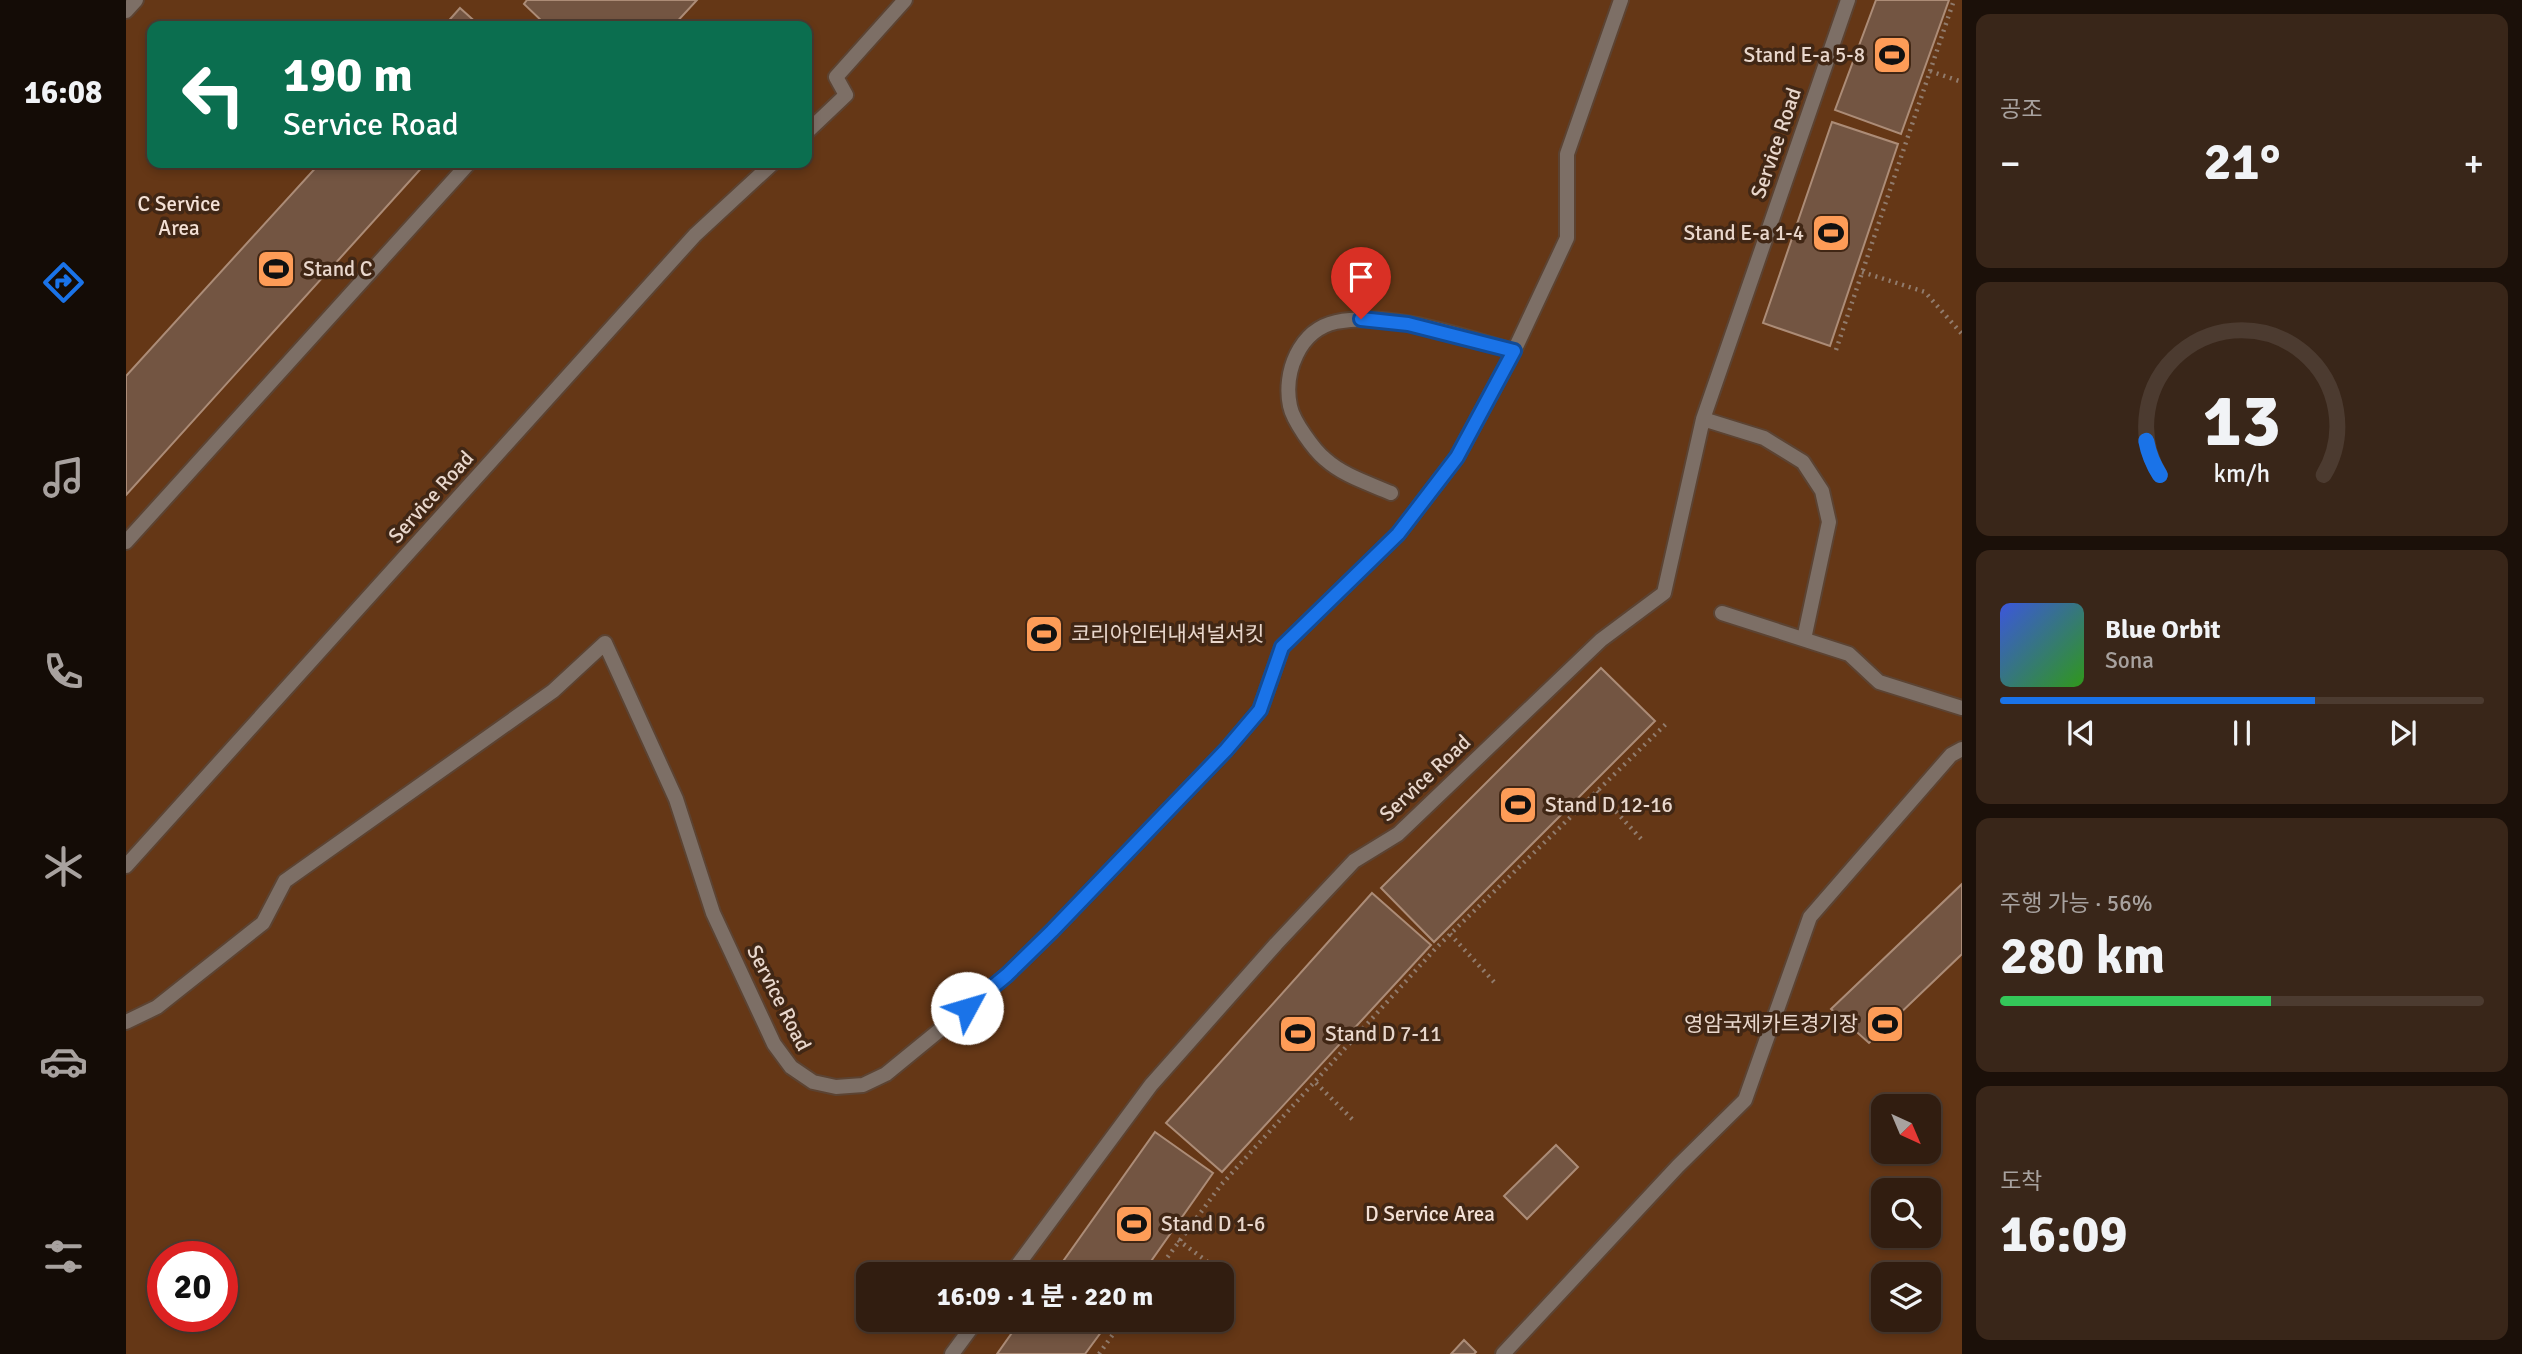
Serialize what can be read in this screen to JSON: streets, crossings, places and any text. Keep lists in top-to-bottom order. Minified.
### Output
{"streets":{"street":["Service Road"]},"parks":["C Service Area","D Service Area"],"places":{"sports":["Stand E-a 5-8","Stand E-a 1-4","Stand C","코리아인터내셔널서킷","Stand D 12-16","영암국제카트경기장","Stand D 7-11","Stand D 1-6"]},"north":"bottom right","page":{"tabs":"16:08","tile":["공조",["주행 가능 · 56%","280 km"],["도착","16:09"]],"turn":["190 m","Service Road"],"heat":["−","21°","+"],"song":["Blue Orbit","Sona"],"limit":"20","trip":"16:09 · 1 분 · 220 m","gauge":["13","km/h"]}}
